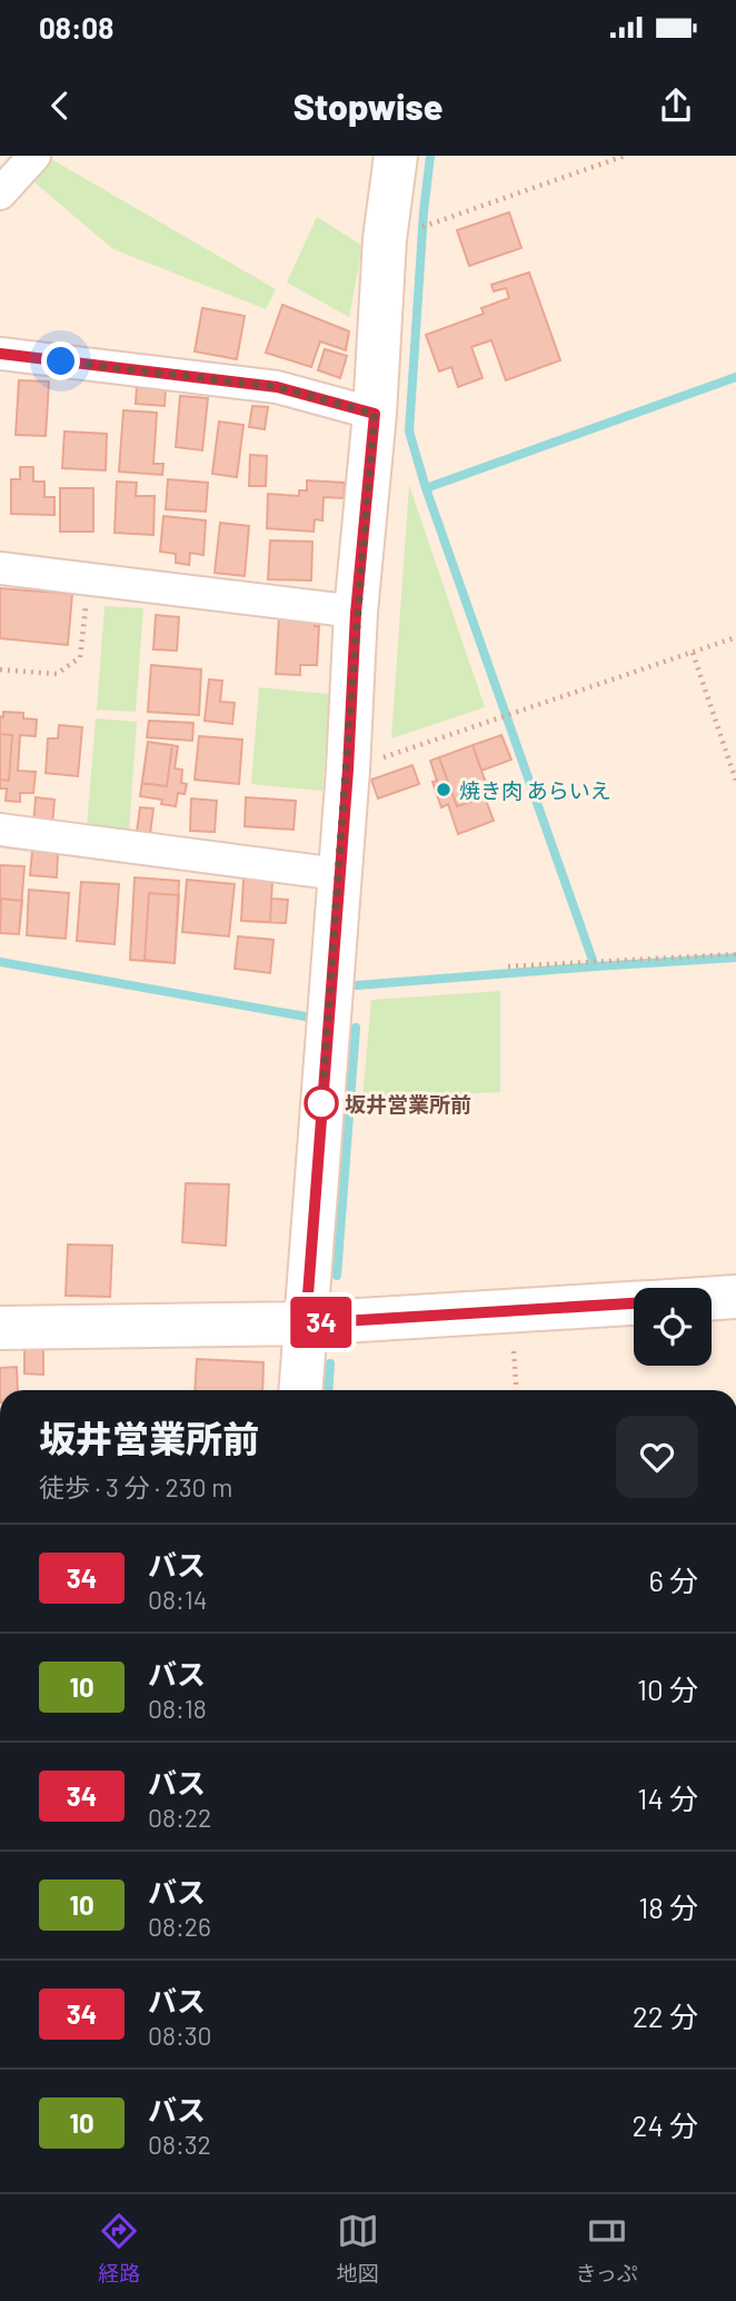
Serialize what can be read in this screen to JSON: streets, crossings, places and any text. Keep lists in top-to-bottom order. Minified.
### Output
{"places":["焼き肉 あらいえ","坂井営業所前"],"lines":["bus line 34"],"page":{"status":"08:08","header":"Stopwise","on_map":"34","heading":["坂井営業所前","徒歩 · 3 分 · 230 m"],"list":[{"mark":"34","name":"バス","note":"08:14","value":"6 分"},{"mark":"10","name":"バス","note":"08:18","value":"10 分"},{"mark":"34","name":"バス","note":"08:22","value":"14 分"},{"mark":"10","name":"バス","note":"08:26","value":"18 分"},{"mark":"34","name":"バス","note":"08:30","value":"22 分"},{"mark":"10","name":"バス","note":"08:32","value":"24 分"}],"tabs":["経路","地図","きっぷ"]}}
